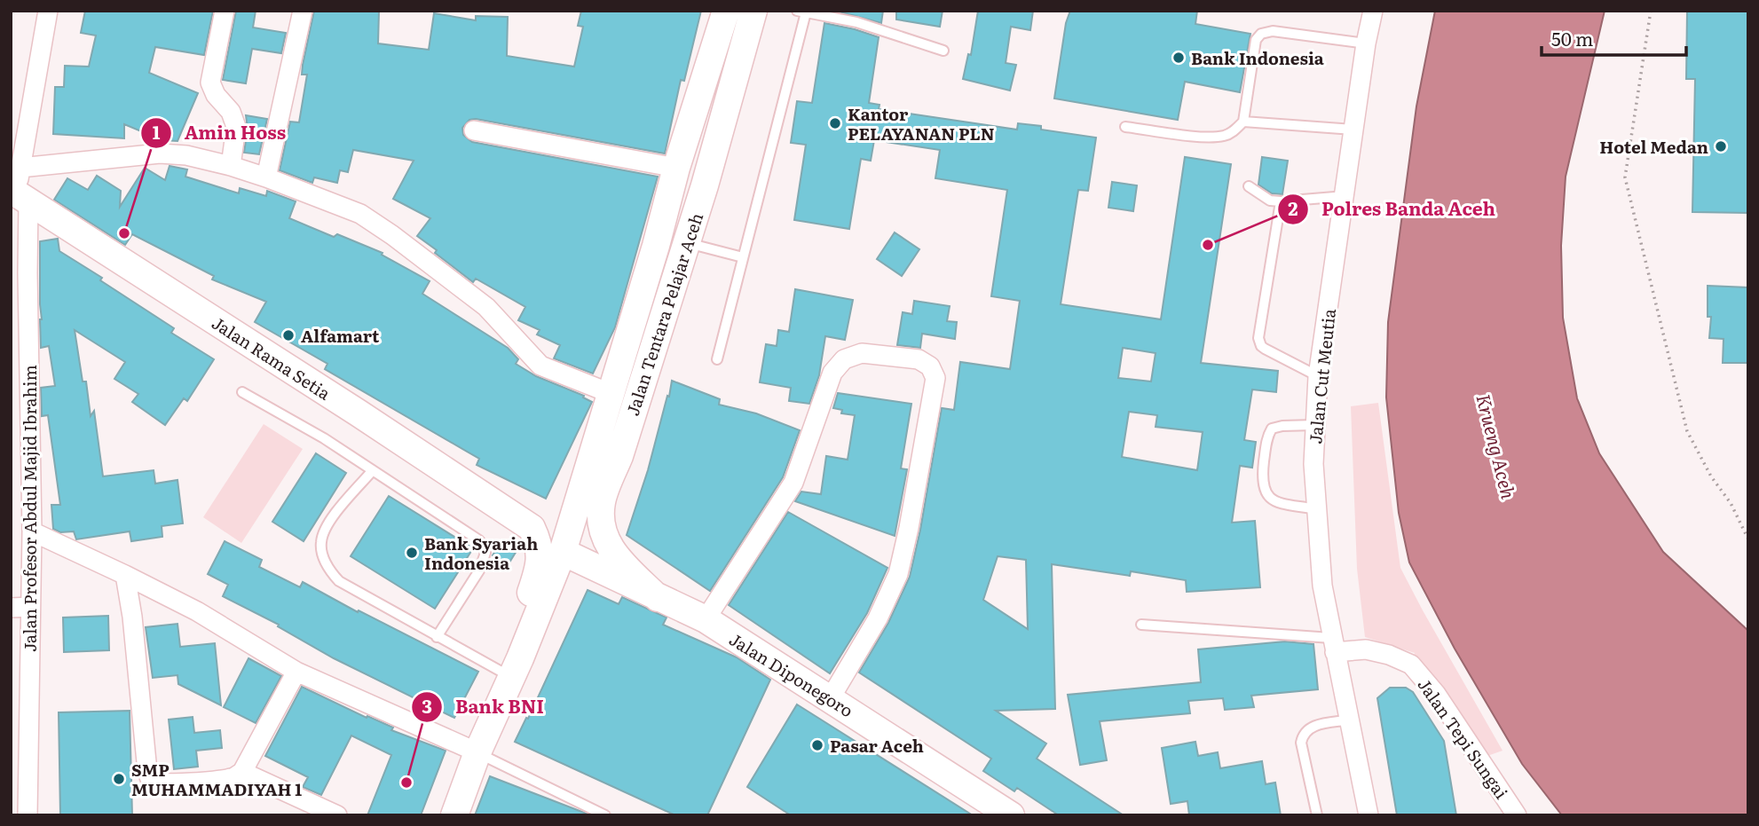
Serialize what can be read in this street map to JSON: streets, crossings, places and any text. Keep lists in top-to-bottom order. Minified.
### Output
{"streets":{"main road":["Jalan Tentara Pelajar Aceh","Jalan Rama Setia","Jalan Diponegoro"],"street":["Jalan Cut Meutia","Jalan Profesor Abdul Majid Ibrahim","Jalan Tepi Sungai"]},"crossings":[["Jalan Tentara Pelajar Aceh","Jalan Diponegoro"],["Jalan Rama Setia","Jalan Profesor Abdul Majid Ibrahim"],["Jalan Cut Meutia","Jalan Tepi Sungai"]],"water":["Krueng Aceh"],"places":["Bank Indonesia","Kantor PELAYANAN PLN","Hotel Medan","Amin Hoss","Polres Banda Aceh","Alfamart","Bank Syariah Indonesia","Pasar Aceh","SMP MUHAMMADIYAH 1","Bank BNI"],"scale_bar":"50 m"}
